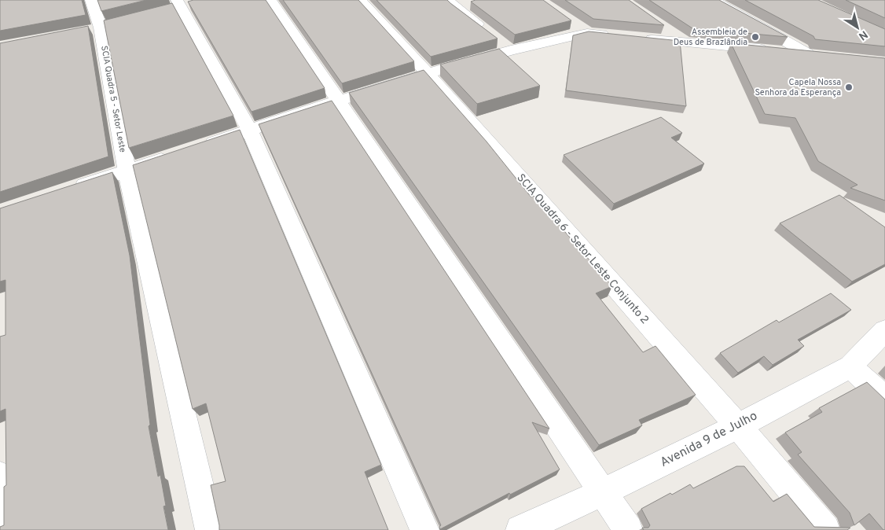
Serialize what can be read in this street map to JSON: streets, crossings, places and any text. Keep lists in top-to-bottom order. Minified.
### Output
{"streets":{"street":["SCIA Quadra 5 - Setor Leste","SCIA Quadra 6 - Setor Leste Conjunto 2","Avenida 9 de Julho"]},"crossings":[["SCIA Quadra 6 - Setor Leste Conjunto 2","Avenida 9 de Julho"]],"places":["Assembleia de Deus de Brazlândia","Capela Nossa Senhora da Esperança"],"north":"bottom right"}
